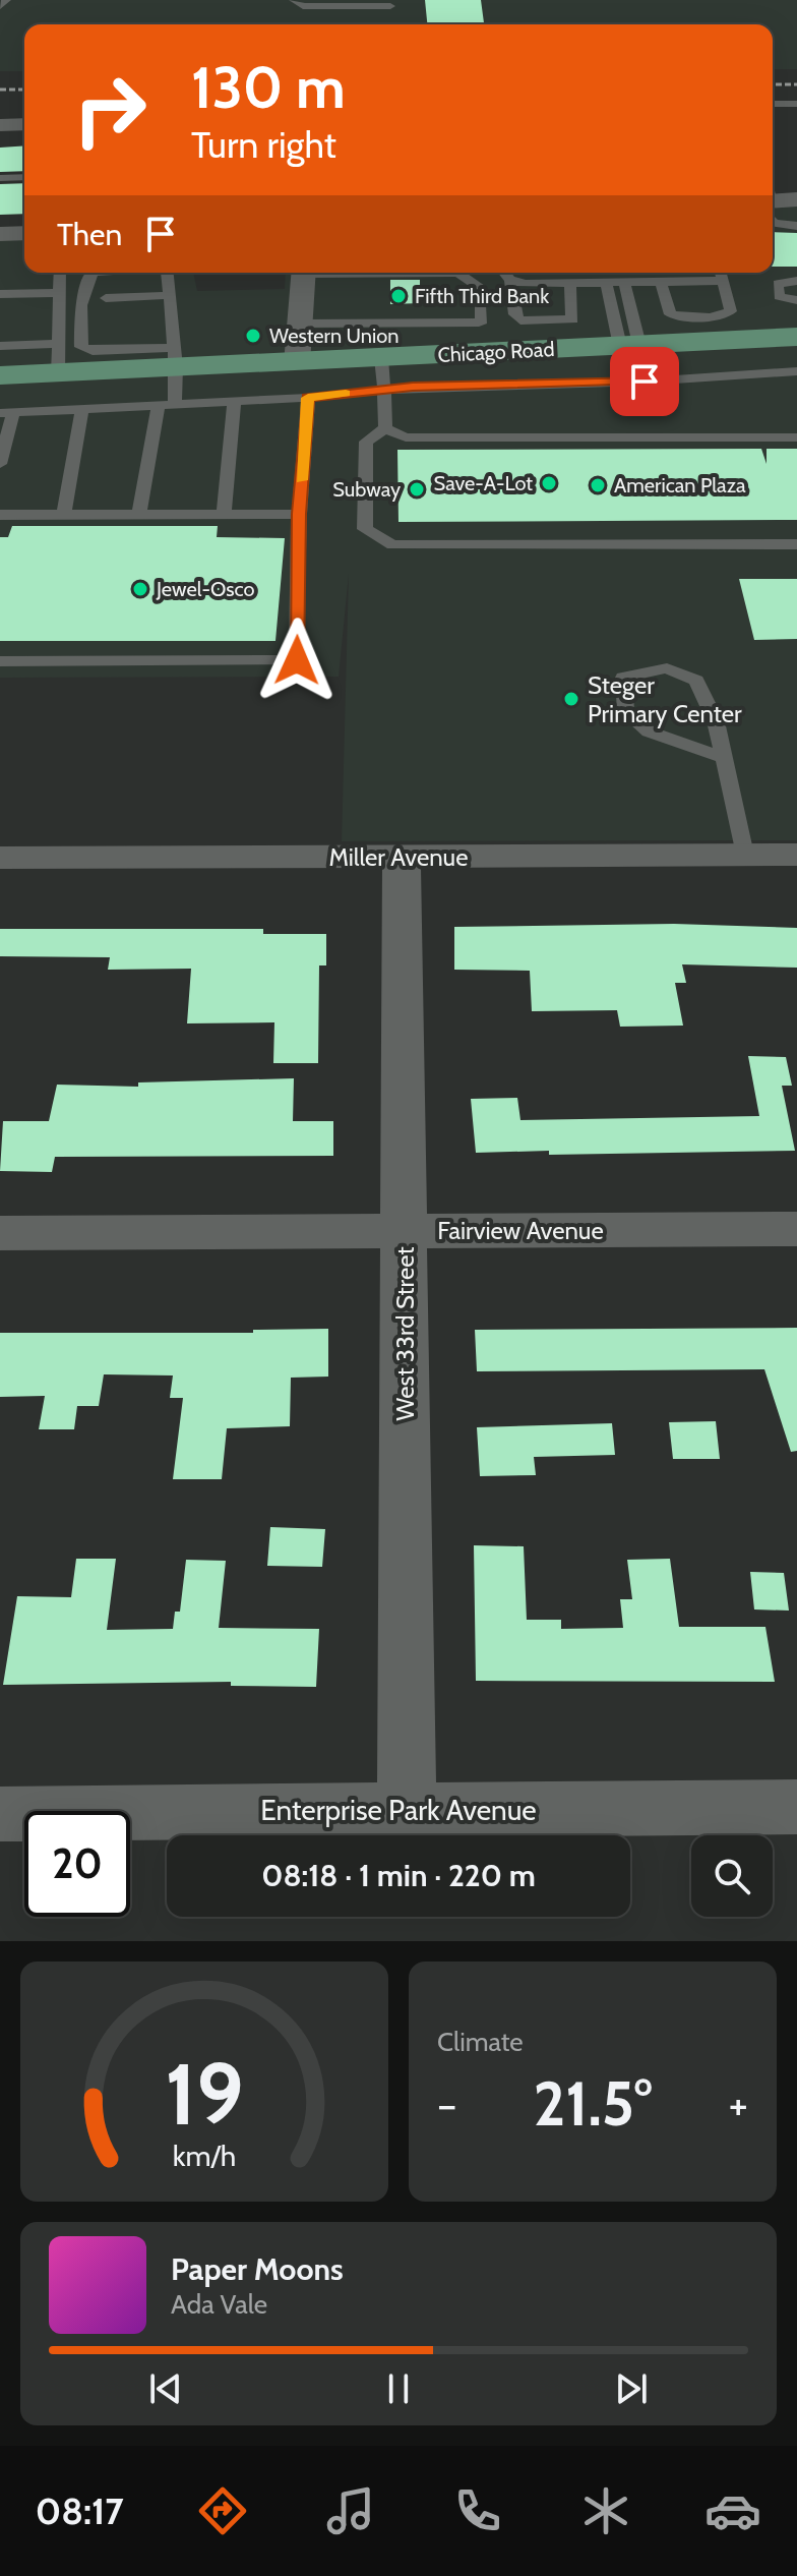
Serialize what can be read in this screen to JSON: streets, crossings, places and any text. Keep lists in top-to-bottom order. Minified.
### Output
{"streets":{"main road":["Chicago Road"],"street":["Miller Avenue","Fairview Avenue","West 33rd Street","Enterprise Park Avenue"]},"crossings":[["Miller Avenue","West 33rd Street"],["Fairview Avenue","West 33rd Street"],["West 33rd Street","Enterprise Park Avenue"]],"places":["Fifth Third Bank","Western Union","Save-A-Lot","American Plaza","Subway","Jewel-Osco","Steger Primary Center"],"page":{"turn":["130 m","Turn right"],"then":"Then","limit":"20","trip":"08:18 · 1 min · 220 m","tile":"Climate","heat":["−","21.5°","+"],"song":["Paper Moons","Ada Vale"],"tabs":"08:17","gauge":["19","km/h"]}}
